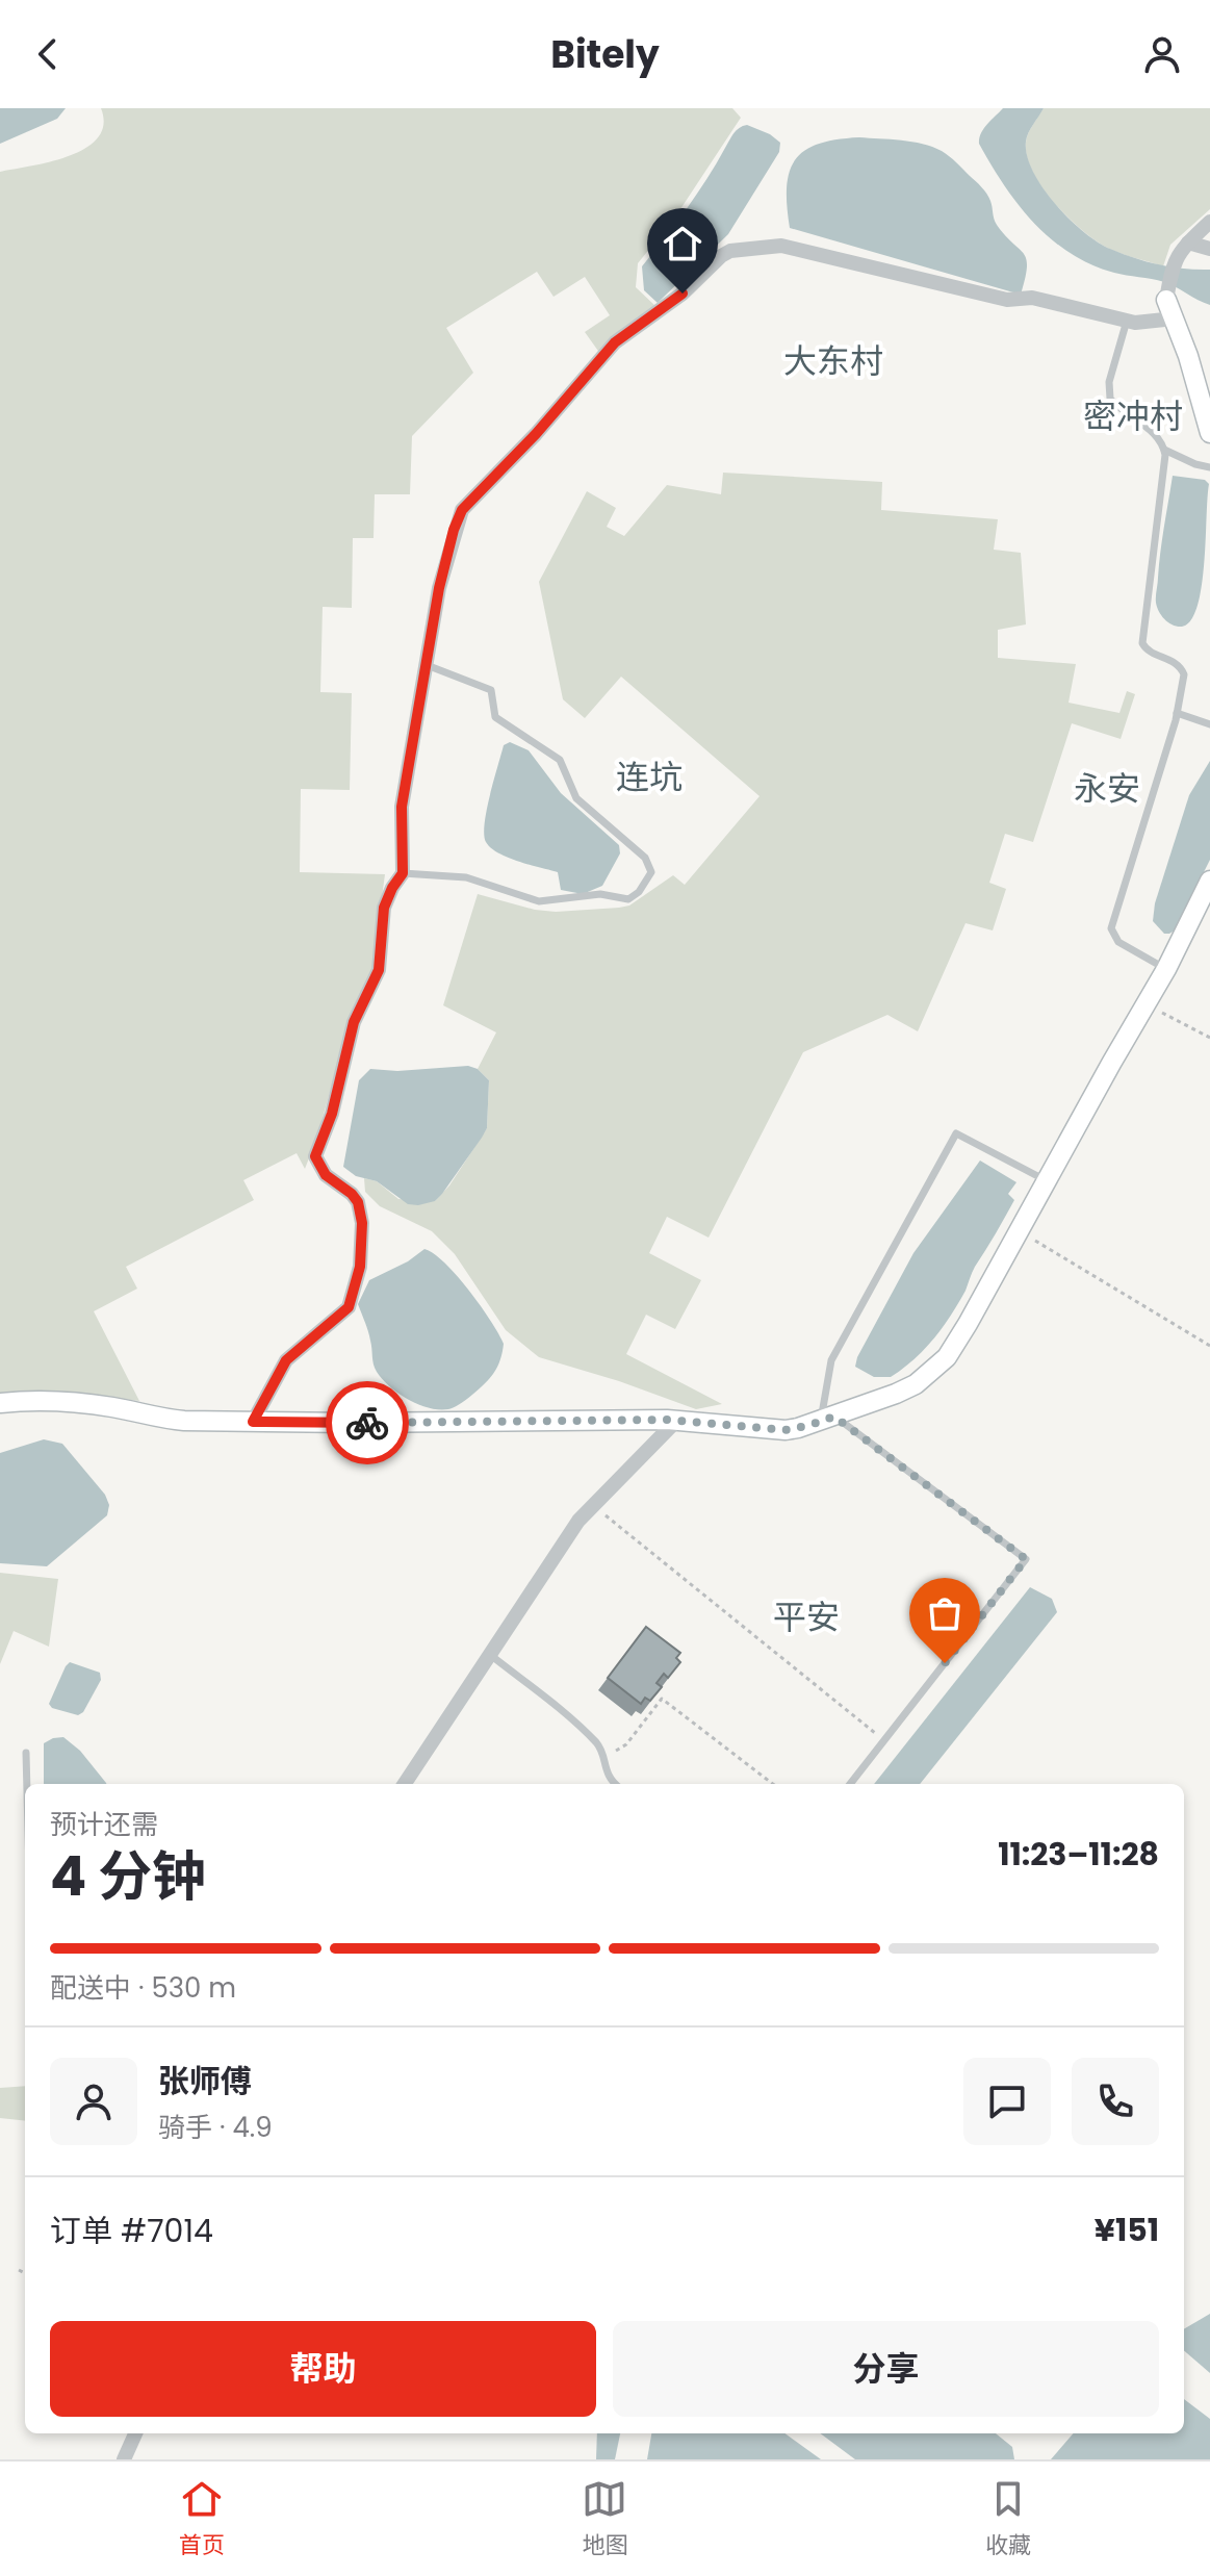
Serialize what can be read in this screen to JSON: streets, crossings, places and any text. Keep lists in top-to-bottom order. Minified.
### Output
{"districts":["大东村","密冲村","连坑","永安","平安"],"page":{"header":"Bitely","heading":["4 分钟","预计还需","11:23–11:28"],"panel":["张师傅","骑手 · 4.9","订单 #7014","¥151"],"bar":"配送中 · 530 m","buttons":["帮助","分享"],"tabs":["首页","地图","收藏"]}}
